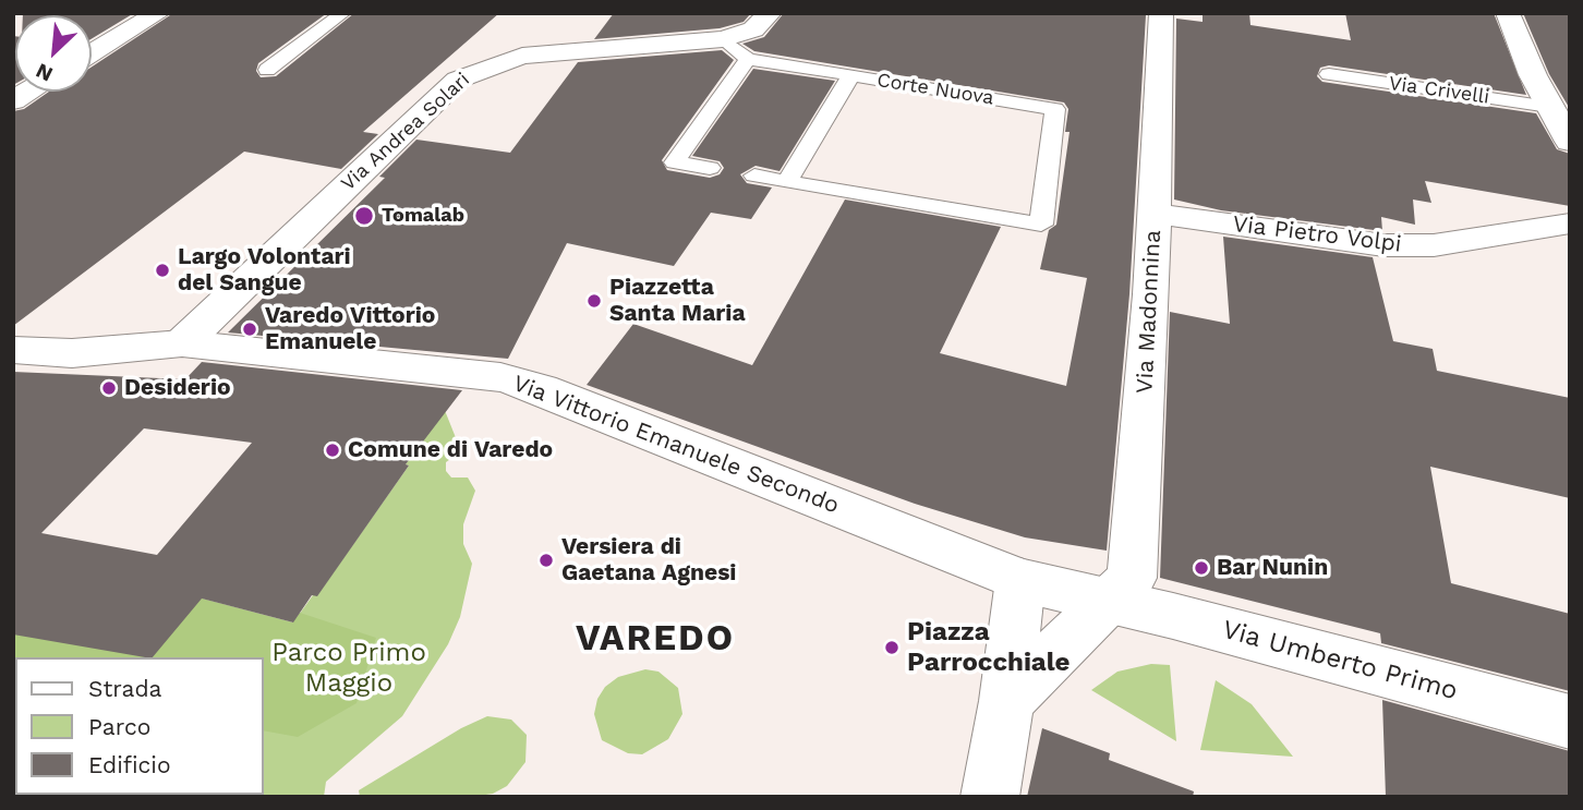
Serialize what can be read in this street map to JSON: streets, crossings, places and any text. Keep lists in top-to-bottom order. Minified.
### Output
{"streets":{"street":["Via Andrea Solari","Via Pietro Volpi","Via Madonnina","Via Vittorio Emanuele Secondo","Via Umberto Primo"],"lane":["Corte Nuova","Via Crivelli"]},"crossings":[["Via Andrea Solari","Via Vittorio Emanuele Secondo"],["Via Pietro Volpi","Via Madonnina"],["Via Madonnina","Via Umberto Primo"]],"districts":["VAREDO"],"parks":["Parco Primo Maggio"],"places":["Tomalab","Largo Volontari del Sangue","Piazzetta Santa Maria","Varedo Vittorio Emanuele","Desiderio","Comune di Varedo","Versiera di Gaetana Agnesi","Bar Nunin","Piazza Parrocchiale"],"legend":["Strada","Parco","Edificio"],"north":"bottom left"}
